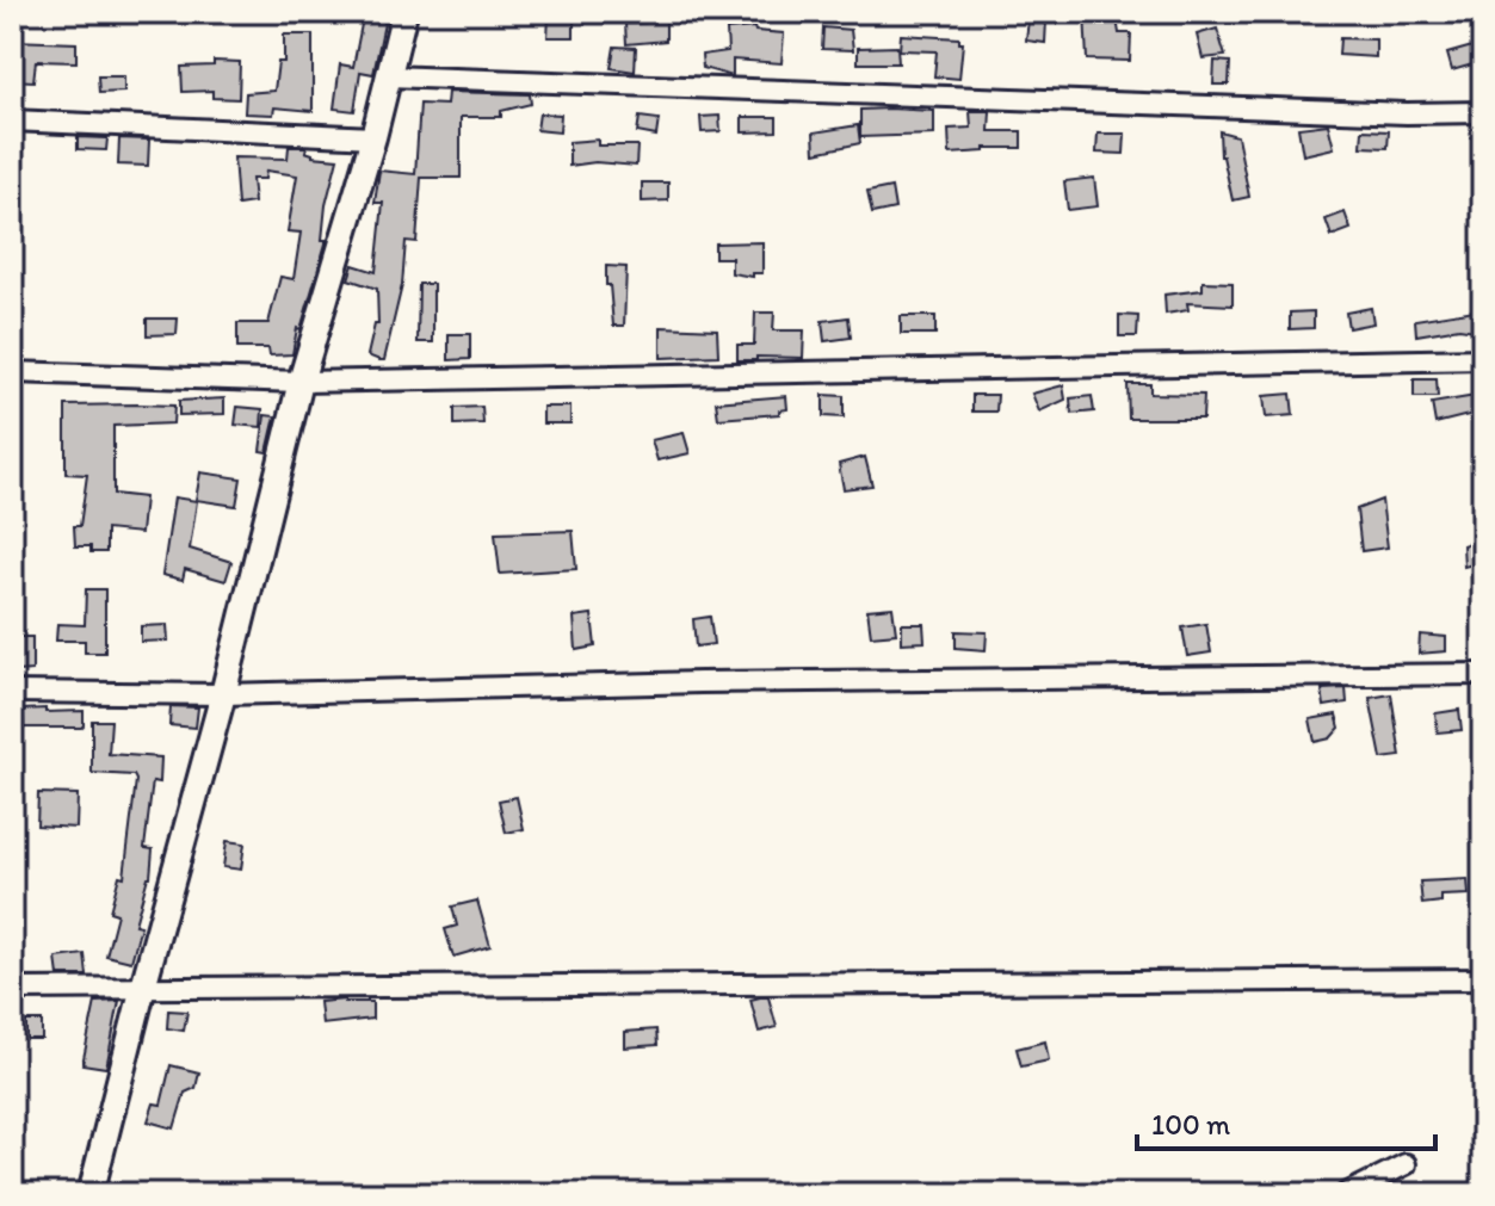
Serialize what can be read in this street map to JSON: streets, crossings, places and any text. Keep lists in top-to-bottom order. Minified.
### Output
{"scale_bar":"100 m"}
